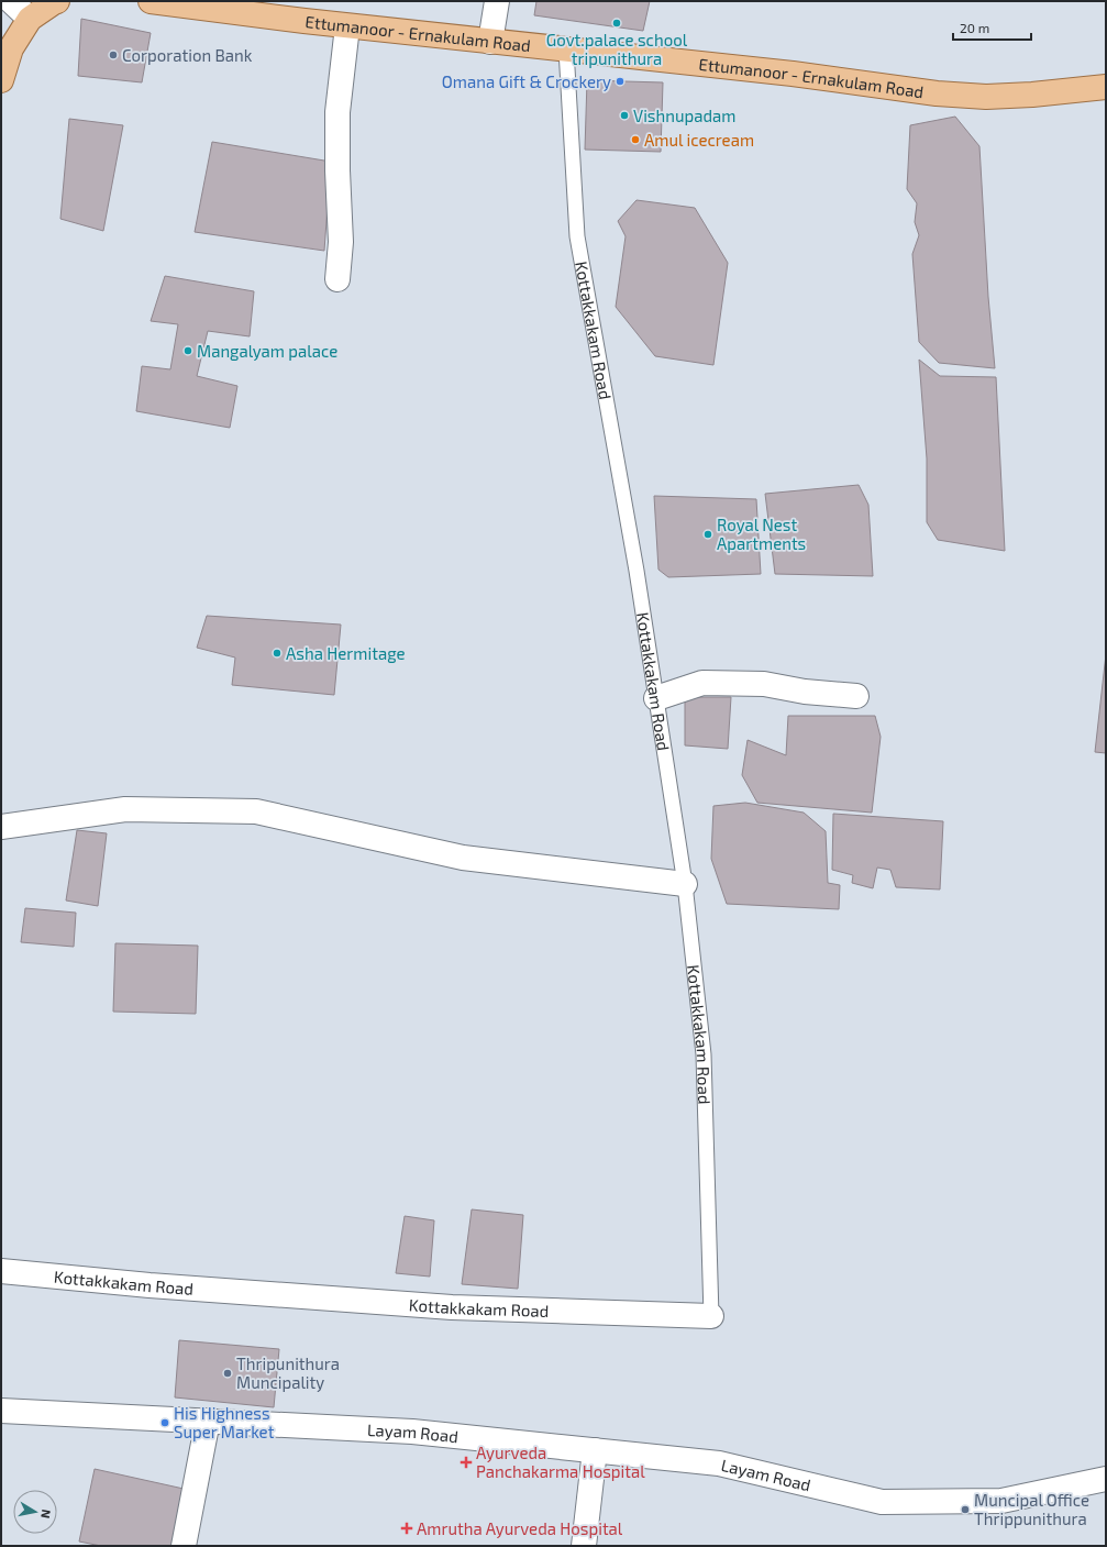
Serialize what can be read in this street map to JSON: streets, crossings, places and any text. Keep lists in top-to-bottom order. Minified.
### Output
{"streets":{"main road":["Ettumanoor - Ernakulam Road"],"street":["Kottakkakam Road","Layam Road"]},"crossings":[["Ettumanoor - Ernakulam Road","Kottakkakam Road"]],"places":{"other":["Govt.palace school tripunithura","Corporation Bank","Omana Gift & Crockery","Vishnupadam","Amul icecream","Mangalyam palace","Royal Nest Apartments","Asha Hermitage","Thripunithura Muncipality","His Highness Super Market","Muncipal Office Thrippunithura"],"health":["Ayurveda Panchakarma Hospital","Amrutha Ayurveda Hospital"]},"scale_bar":"20 m","north":"right"}
